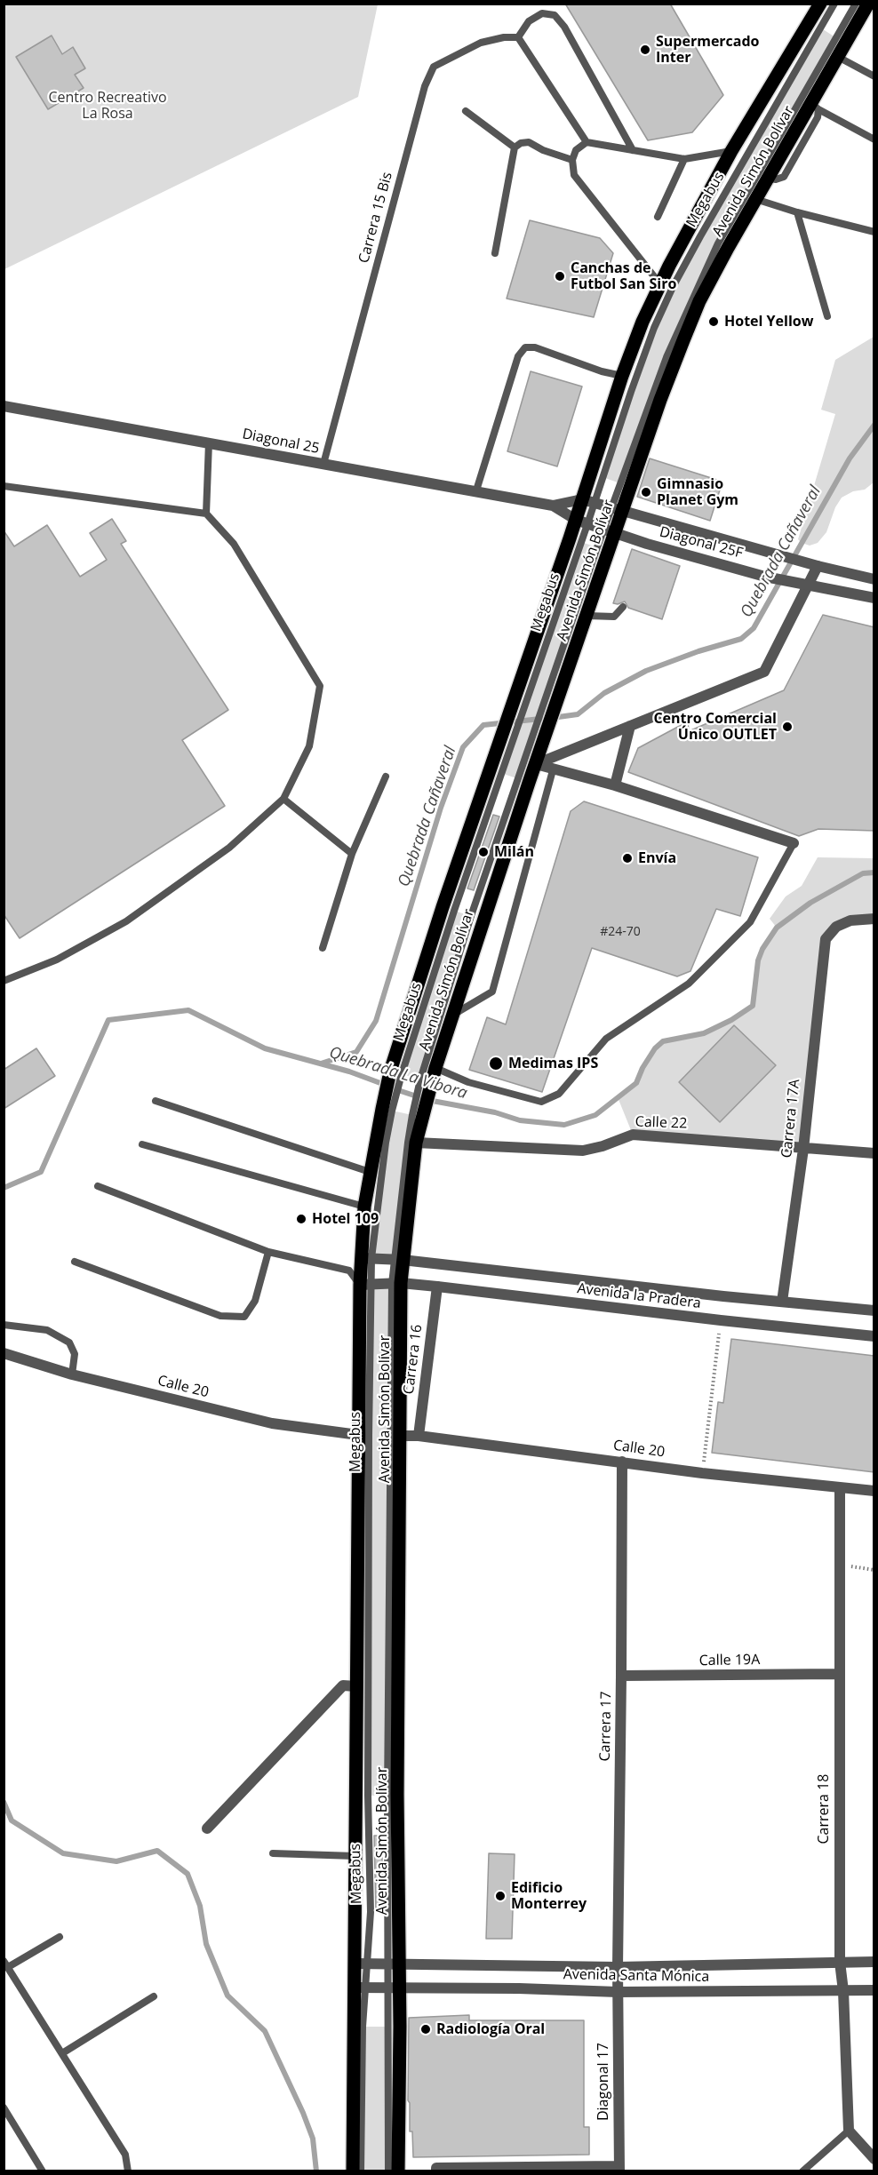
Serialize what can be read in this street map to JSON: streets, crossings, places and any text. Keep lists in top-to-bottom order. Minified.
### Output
{"streets":{"main road":["Avenida Simón Bolívar"],"street":["Diagonal 25","Diagonal 25F","Carrera 17A","Calle 22","Avenida la Pradera","Carrera 16","Calle 20","Calle 19A","Carrera 17","Carrera 18","Avenida Santa Mónica","Diagonal 17"],"lane":["Megabus","Carrera 15 Bis"]},"crossings":[["Avenida Simón Bolívar","Megabus"],["Avenida Simón Bolívar","Diagonal 25"],["Avenida Simón Bolívar","Diagonal 25F"],["Avenida Simón Bolívar","Calle 22"],["Avenida Simón Bolívar","Avenida la Pradera"],["Avenida Simón Bolívar","Calle 20"],["Avenida Simón Bolívar","Avenida Santa Mónica"],["Megabus","Diagonal 25"],["Megabus","Avenida la Pradera"],["Megabus","Avenida Santa Mónica"],["Carrera 15 Bis","Diagonal 25"],["Diagonal 25","Diagonal 25F"],["Carrera 17A","Calle 22"],["Carrera 17A","Avenida la Pradera"],["Avenida la Pradera","Carrera 16"],["Carrera 16","Calle 20"],["Calle 20","Carrera 17"],["Calle 20","Carrera 18"],["Calle 19A","Carrera 17"],["Calle 19A","Carrera 18"],["Carrera 17","Avenida Santa Mónica"],["Carrera 17","Diagonal 17"],["Carrera 18","Avenida Santa Mónica"],["Avenida Santa Mónica","Diagonal 17"]],"water":["Quebrada Cañaveral","Quebrada La Vibora"],"parks":["Centro Recreativo La Rosa"],"places":["Supermercado Inter","Canchas de Futbol San Siro","Hotel Yellow","Gimnasio Planet Gym","Centro Comercial Único OUTLET","Milán","Envía","Medimas IPS","Hotel 109","Edificio Monterrey","Radiología Oral"],"house_numbers":["#24-70"]}
